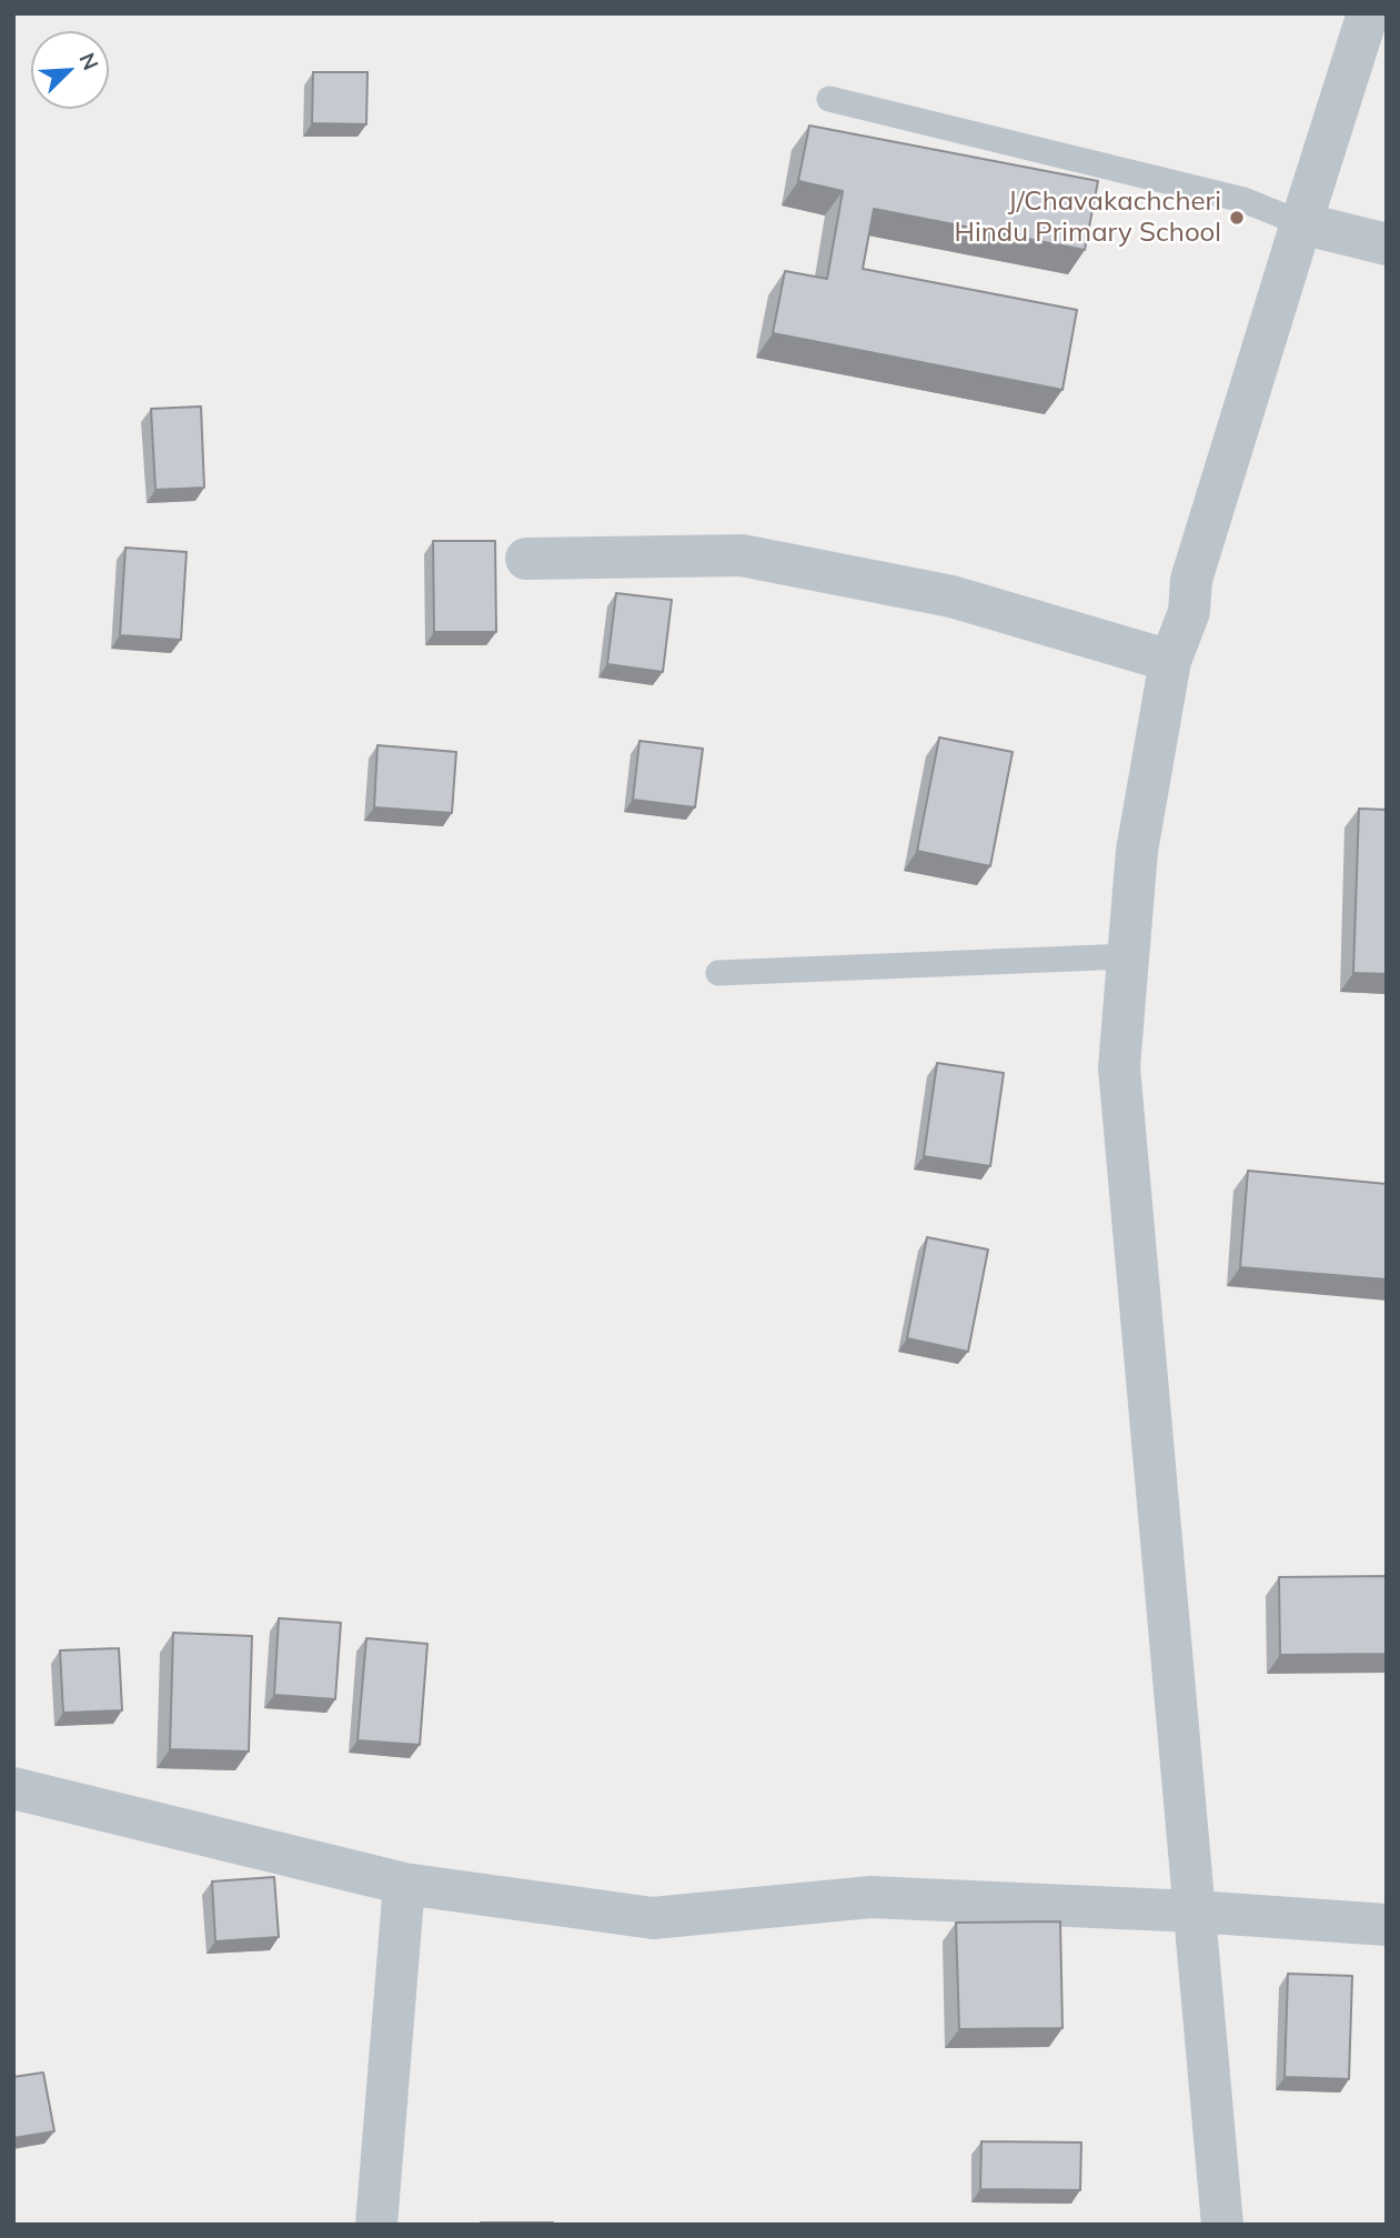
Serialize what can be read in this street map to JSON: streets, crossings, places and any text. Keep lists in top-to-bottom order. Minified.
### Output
{"places":["J/Chavakachcheri Hindu Primary School"],"north":"top right"}
